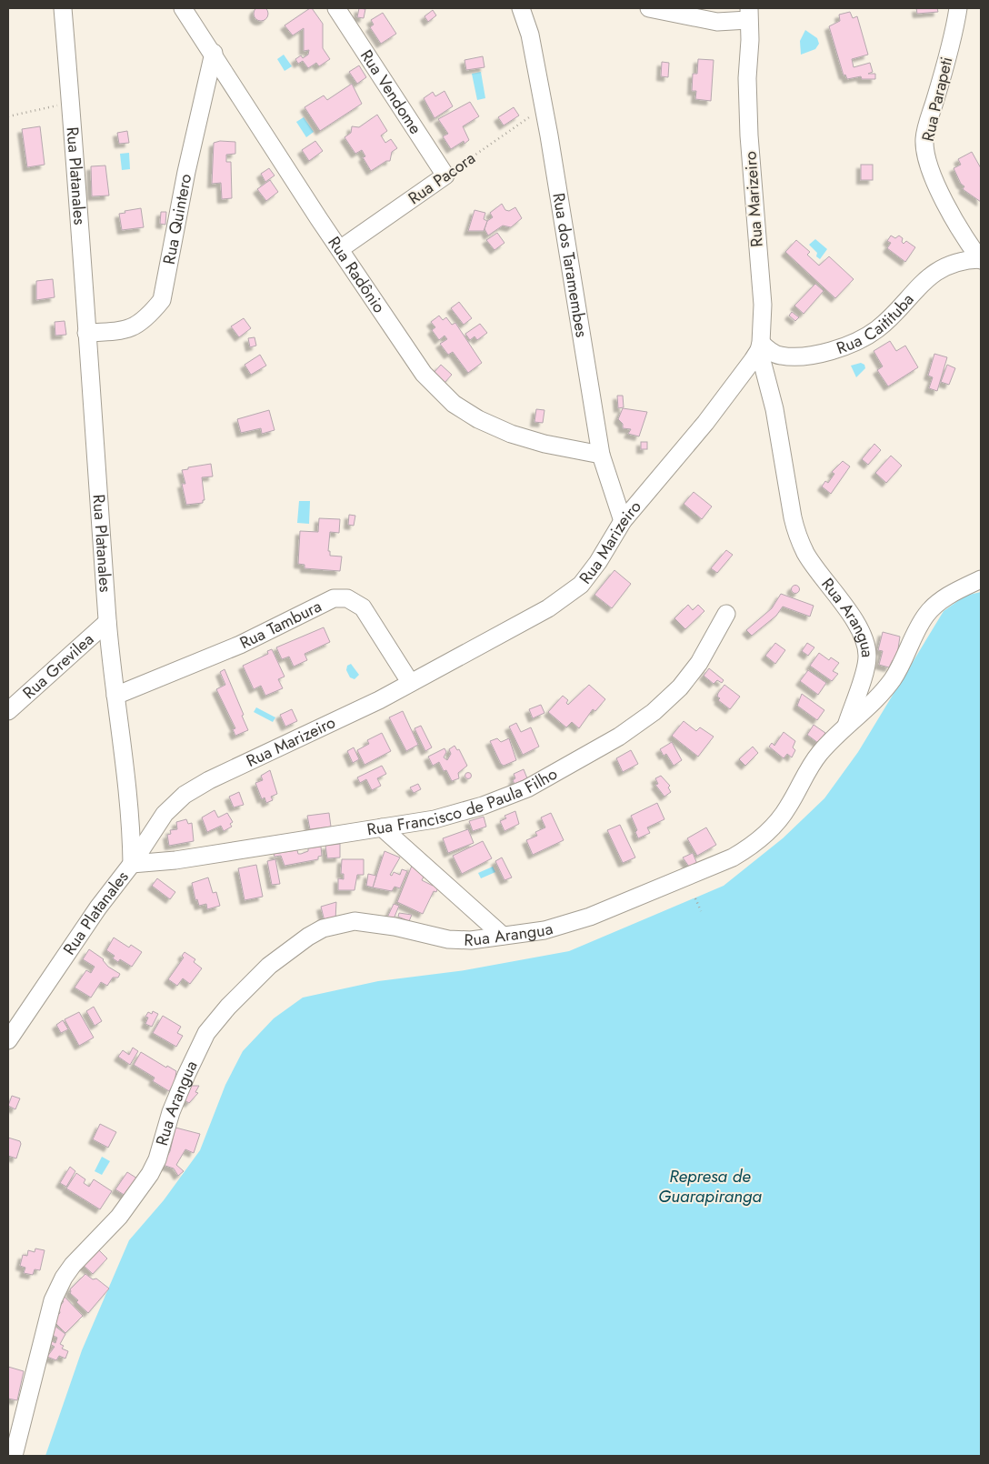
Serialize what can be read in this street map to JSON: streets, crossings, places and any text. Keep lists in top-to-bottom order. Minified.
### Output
{"streets":{"street":["Rua Vendome","Rua Parapeti","Rua Platanales","Rua Pacora","Rua Marizeiro","Rua Quintero","Rua dos Taramembes","Rua Radônio","Rua Caitituba","Rua Arangua","Rua Tambura","Rua Grevilea","Rua Francisco de Paula Filho"]},"crossings":[["Rua Vendome","Rua Pacora"],["Rua Parapeti","Rua Caitituba"],["Rua Platanales","Rua Marizeiro"],["Rua Platanales","Rua Quintero"],["Rua Platanales","Rua Tambura"],["Rua Platanales","Rua Grevilea"],["Rua Platanales","Rua Francisco de Paula Filho"],["Rua Pacora","Rua dos Taramembes"],["Rua Pacora","Rua Radônio"],["Rua Marizeiro","Rua dos Taramembes"],["Rua Marizeiro","Rua Caitituba"],["Rua Marizeiro","Rua Arangua"],["Rua Marizeiro","Rua Tambura"],["Rua Marizeiro","Rua Francisco de Paula Filho"],["Rua Quintero","Rua Radônio"],["Rua dos Taramembes","Rua Radônio"],["Rua Caitituba","Rua Arangua"]],"water":["Represa de Guarapiranga"]}
